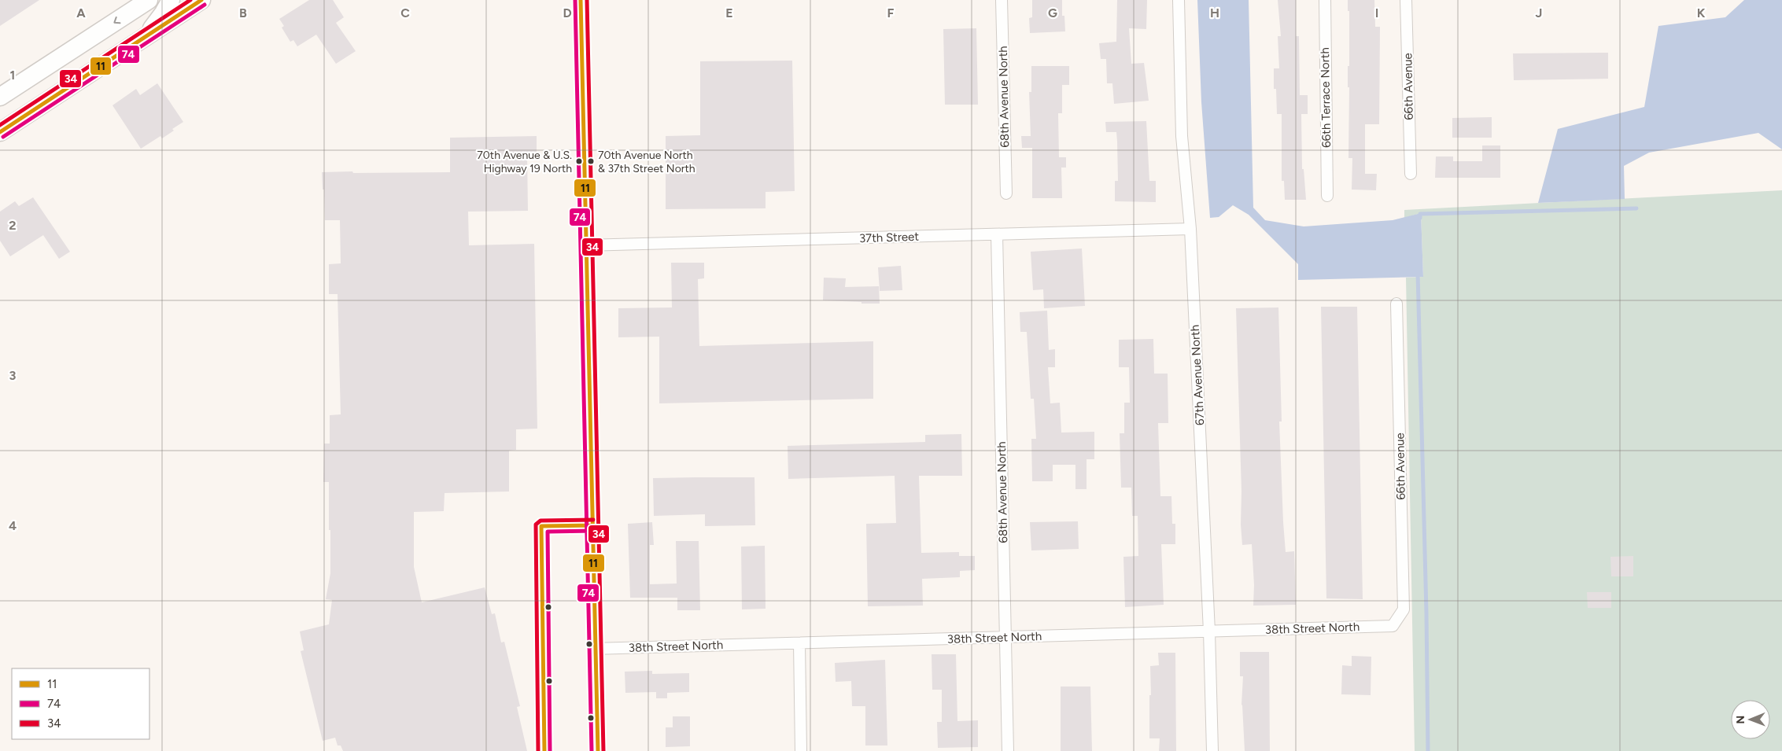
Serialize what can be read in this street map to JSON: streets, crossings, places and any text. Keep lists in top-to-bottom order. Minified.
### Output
{"streets":{"street":["66th Avenue","68th Avenue North","66th Terrace North","37th Street","67th Avenue North","38th Street North"]},"crossings":[["66th Avenue","38th Street North"],["68th Avenue North","37th Street"],["68th Avenue North","38th Street North"],["37th Street","67th Avenue North"],["67th Avenue North","38th Street North"]],"places":["70th Avenue & U.S. Highway 19 North","70th Avenue North & 37th Street North"],"lines":["transit line 11","transit line 74","transit line 34"],"legend":["11","74","34"],"north":"left","grid":{"columns":["A","B","C","D","E","F","G","H","I","J","K"],"rows":["1","2","3","4"]}}
